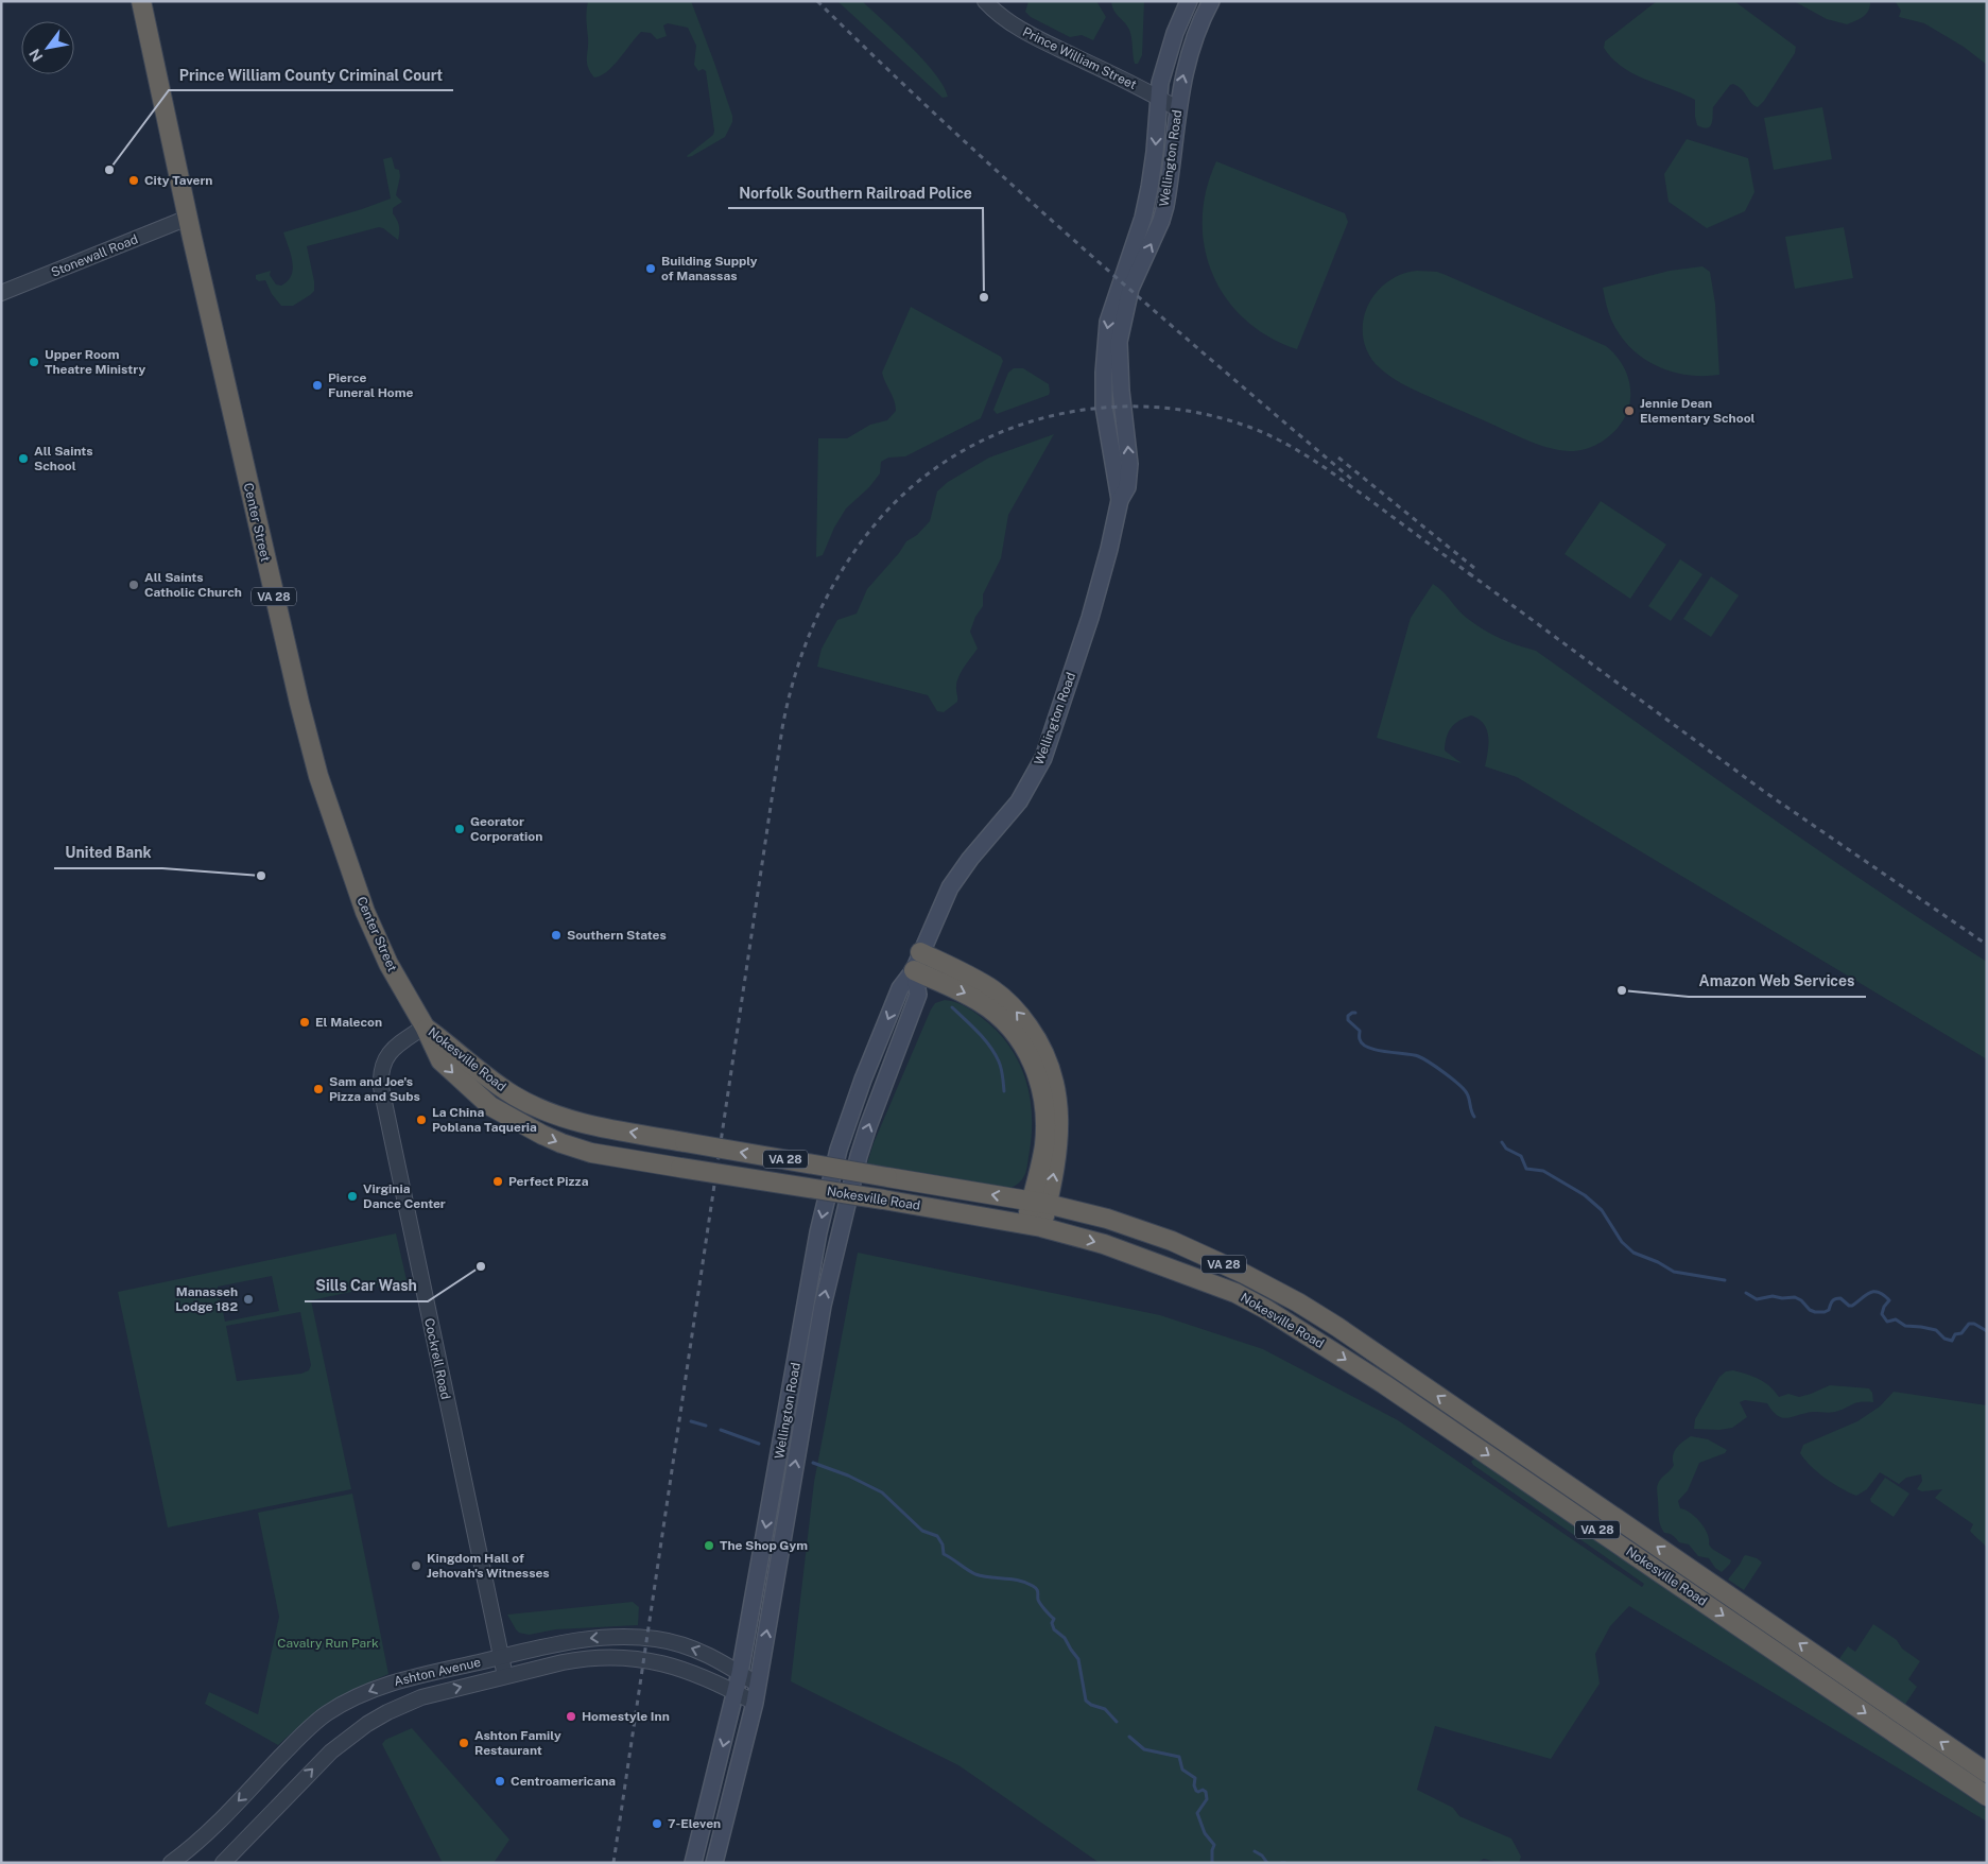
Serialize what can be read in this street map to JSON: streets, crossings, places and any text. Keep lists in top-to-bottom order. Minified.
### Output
{"streets":{"highway":["Center Street","VA 28","Nokesville Road"],"main road":["Wellington Road"],"street":["Prince William Street","Stonewall Road","Cockrell Road","Ashton Avenue"]},"crossings":[["Prince William Street","Wellington Road"],["Wellington Road","Ashton Avenue"],["Stonewall Road","Center Street"],["Center Street","Nokesville Road"],["Center Street","Cockrell Road"],["Nokesville Road","Cockrell Road"],["Cockrell Road","Ashton Avenue"]],"parks":["Cavalry Run Park"],"places":["Prince William County Criminal Court","City Tavern","Building Supply of Manassas","Norfolk Southern Railroad Police","Upper Room Theatre Ministry","Pierce Funeral Home","Jennie Dean Elementary School","All Saints School","All Saints Catholic Church","Georator Corporation","United Bank","Southern States","Amazon Web Services","El Malecon","Sam and Joe's Pizza and Subs","La China Poblana Taqueria","Perfect Pizza","Virginia Dance Center","Sills Car Wash","Manasseh Lodge 182","The Shop Gym","Kingdom Hall of Jehovah's Witnesses","Homestyle Inn","Ashton Family Restaurant","Centroamericana","7-Eleven"],"north":"bottom left"}
